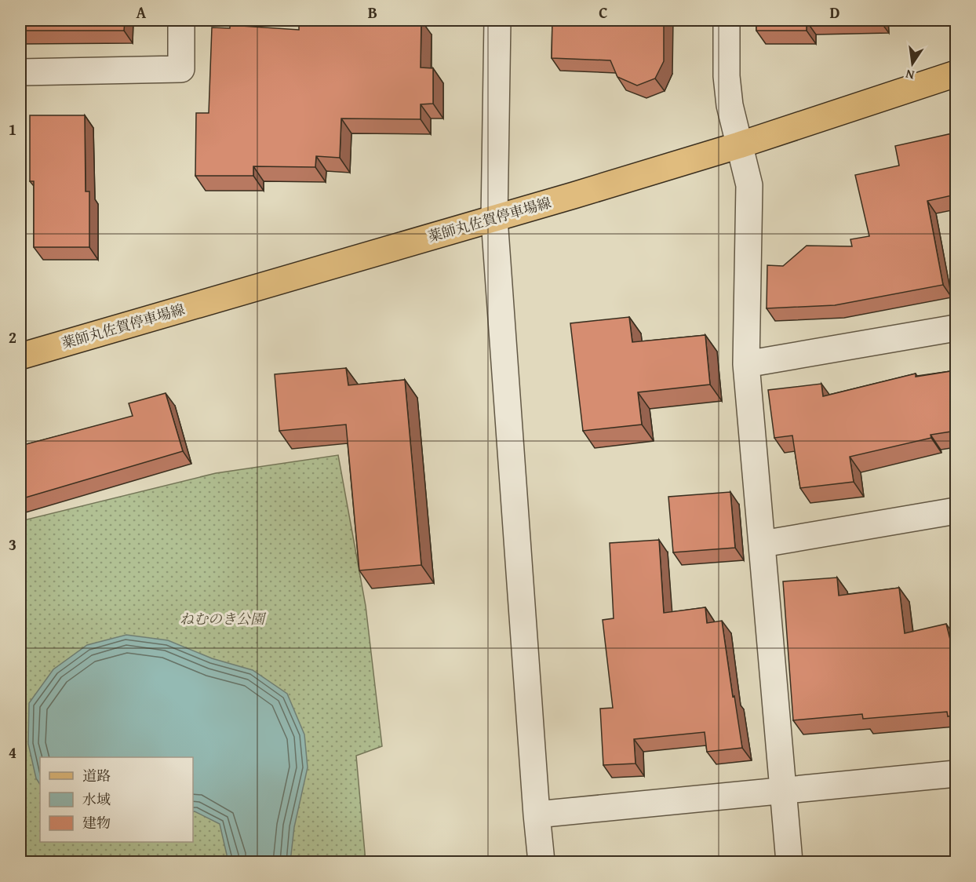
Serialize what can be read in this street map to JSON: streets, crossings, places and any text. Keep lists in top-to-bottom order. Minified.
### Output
{"streets":{"main road":["薬師丸佐賀停車場線"]},"parks":["ねむのき公園"],"legend":["道路","水域","建物"],"north":"bottom","grid":{"columns":["A","B","C","D"],"rows":["1","2","3","4"]}}
